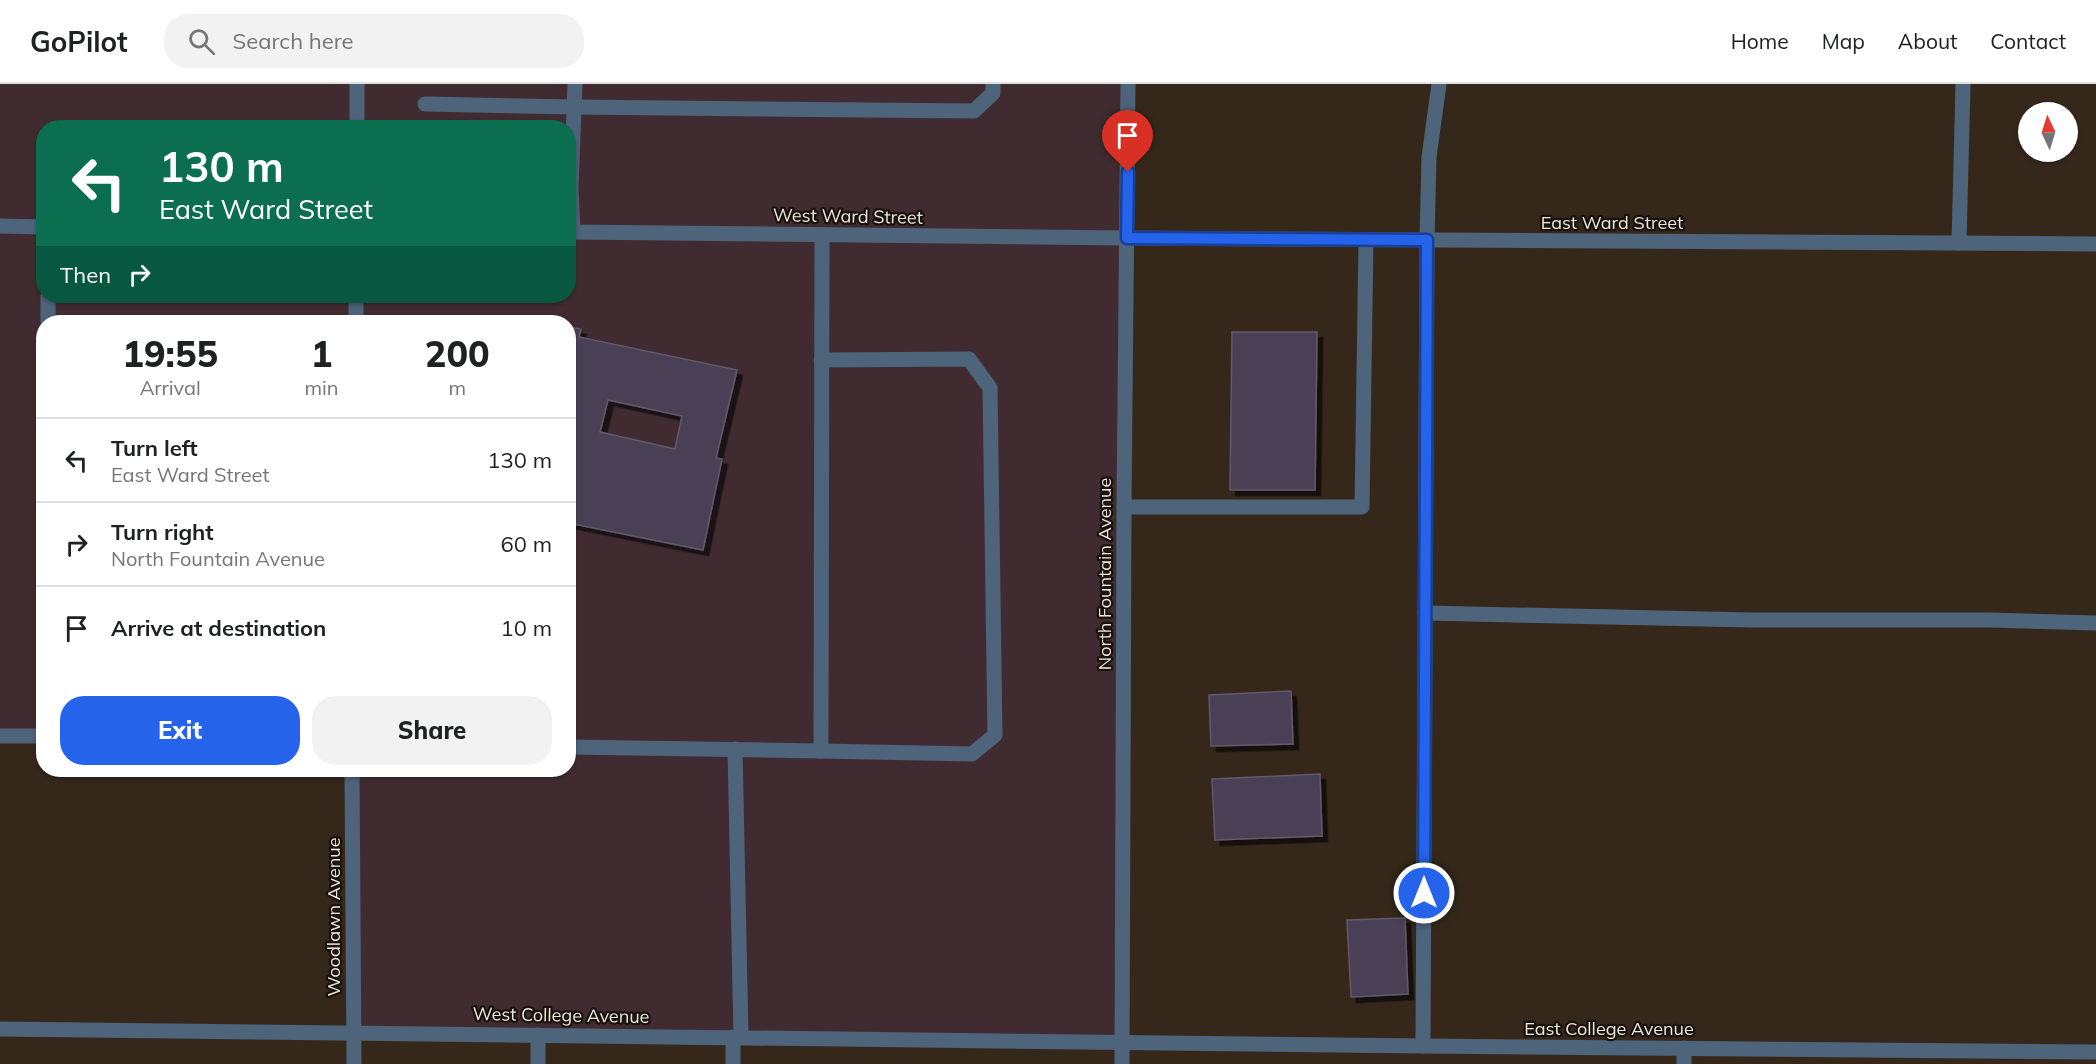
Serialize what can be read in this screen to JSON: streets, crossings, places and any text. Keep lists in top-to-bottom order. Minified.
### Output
{"streets":{"street":["West Ward Street","East Ward Street","North Fountain Avenue","Woodlawn Avenue","West College Avenue","East College Avenue"]},"crossings":[["West Ward Street","East Ward Street"],["West Ward Street","North Fountain Avenue"],["East Ward Street","North Fountain Avenue"],["North Fountain Avenue","West College Avenue"],["North Fountain Avenue","East College Avenue"],["Woodlawn Avenue","West College Avenue"],["West College Avenue","East College Avenue"]],"north":"top","page":{"header":"GoPilot","search":"Search here","nav":["Home","Map","About","Contact"],"turn":["130 m","East Ward Street"],"then":"Then","eta":["19:55","Arrival","1","min","200","m"],"list":[{"name":"Turn left","note":"East Ward Street","value":"130 m"},{"name":"Turn right","note":"North Fountain Avenue","value":"60 m"},{"name":"Arrive at destination","value":"10 m"}],"buttons":["Exit","Share"]}}
